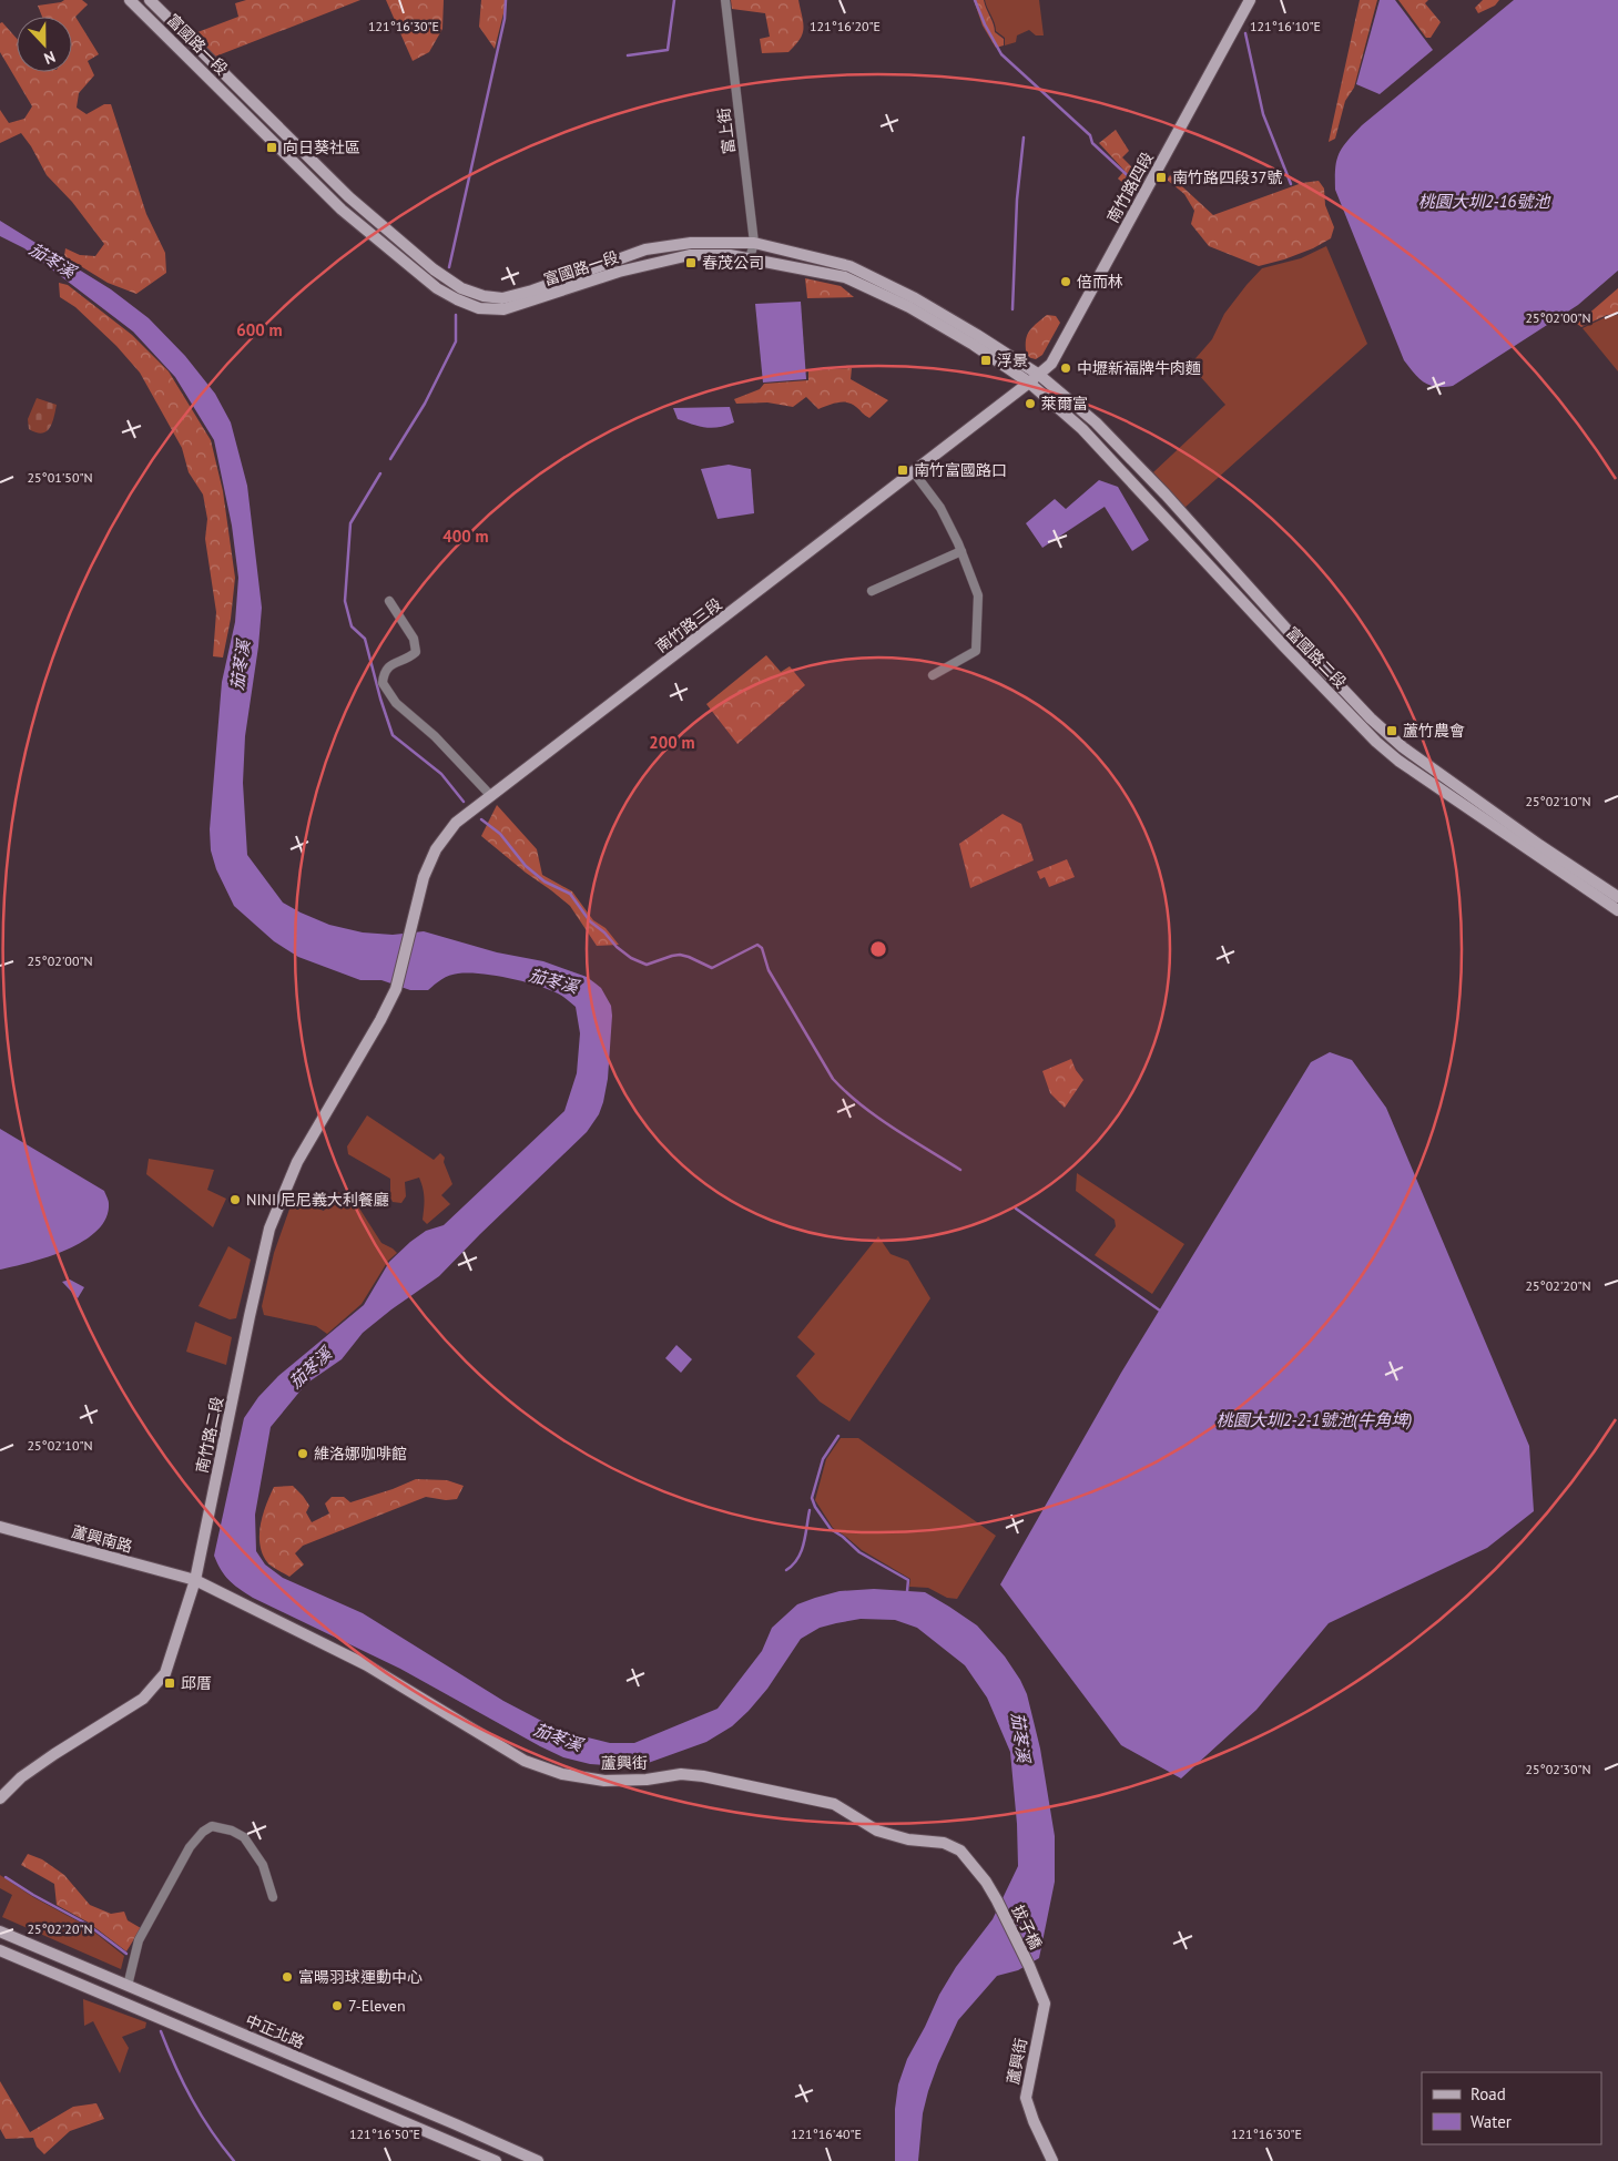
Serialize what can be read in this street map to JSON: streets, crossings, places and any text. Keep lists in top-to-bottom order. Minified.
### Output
{"streets":{"street":["富國路一段","富上街","南竹路四段","南竹路三段","富國路二段","南竹路二段","蘆興南路","蘆興街","拔子橋","中正北路"]},"crossings":[["富國路一段","富上街"],["富國路一段","南竹路四段"],["富國路一段","南竹路三段"],["富國路一段","富國路二段"],["南竹路四段","南竹路三段"],["南竹路四段","富國路二段"],["南竹路三段","富國路二段"],["南竹路三段","南竹路二段"],["南竹路二段","蘆興南路"],["南竹路二段","蘆興街"],["蘆興南路","蘆興街"],["蘆興街","拔子橋"]],"water":["桃園大圳2-16號池","茄苳溪","桃園大圳2-2-1號池(牛角埤)"],"places":{"transit":["向日葵社區","南竹路四段37號","春茂公司","浮景","南竹富國路口","蘆竹農會","邱厝"],"other":["倍而林","中壢新福牌牛肉麵","萊爾富","NINI 尼尼義大利餐廳","維洛娜咖啡館","富暘羽球運動中心","7-Eleven"]},"legend":["Road","Water"],"north":"bottom","coordinates":["121°16'30\"E","121°16'20\"E","121°16'10\"E","25°02'00\"N","25°01'50\"N","25°02'10\"N","25°02'20\"N","25°02'30\"N","121°16'50\"E","121°16'40\"E"],"rings":["600 m","400 m","200 m"]}
